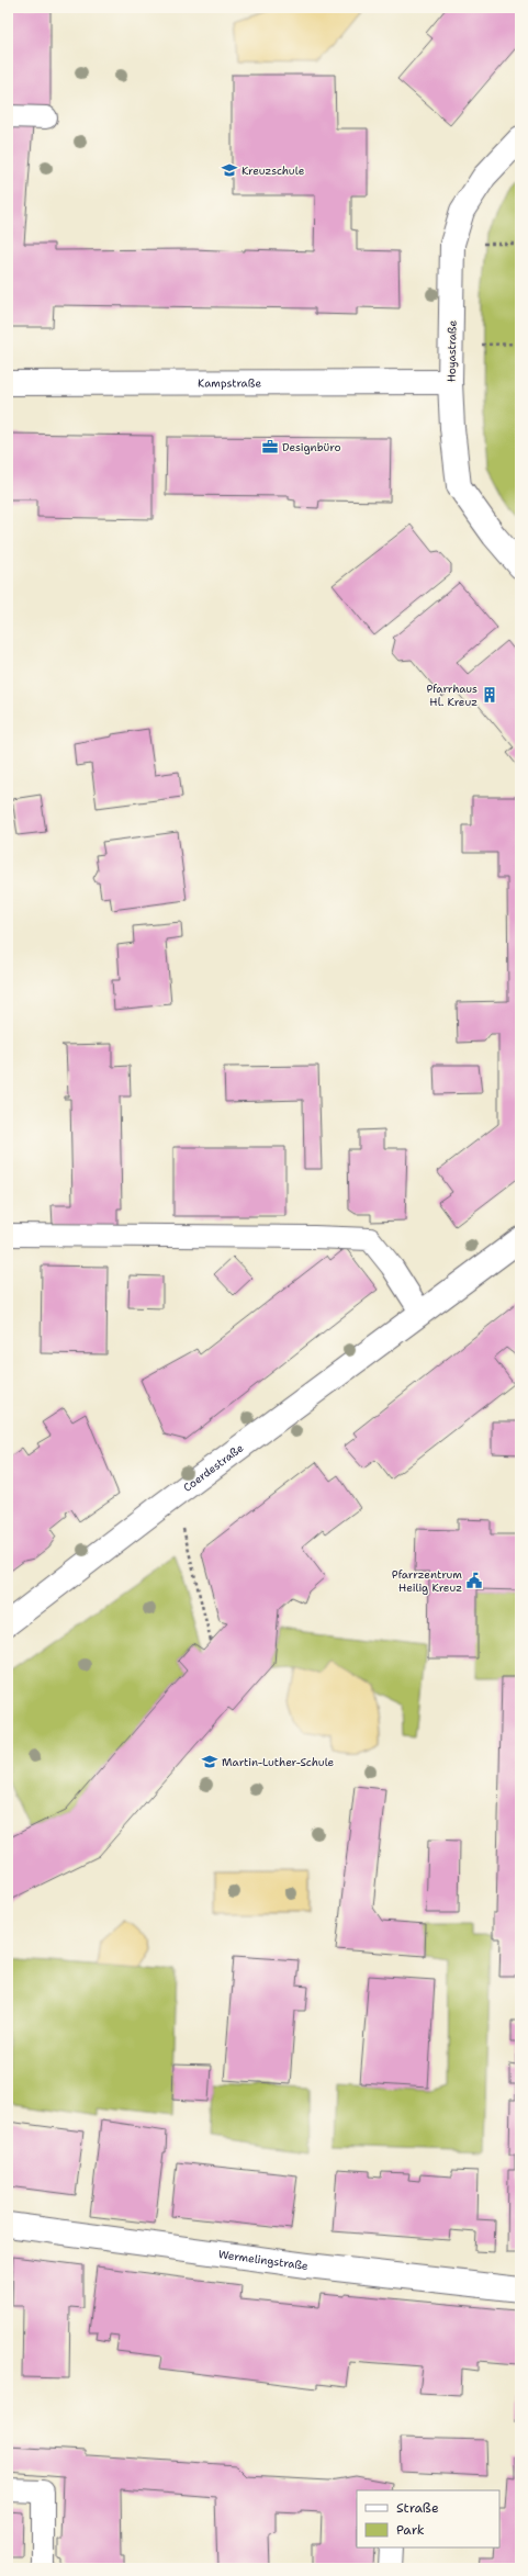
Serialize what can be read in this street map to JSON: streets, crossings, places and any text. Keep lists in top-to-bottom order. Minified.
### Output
{"streets":{"street":["Hoyastraße","Kampstraße","Coerdestraße","Wermelingstraße"]},"crossings":[["Hoyastraße","Kampstraße"]],"places":{"school or university":["Kreuzschule","Martin-Luther-Schule"],"office":["Designbüro"],"building":["Pfarrhaus Hl. Kreuz"],"public building":["Pfarrzentrum Heilig Kreuz"]},"legend":["Straße","Park"]}
